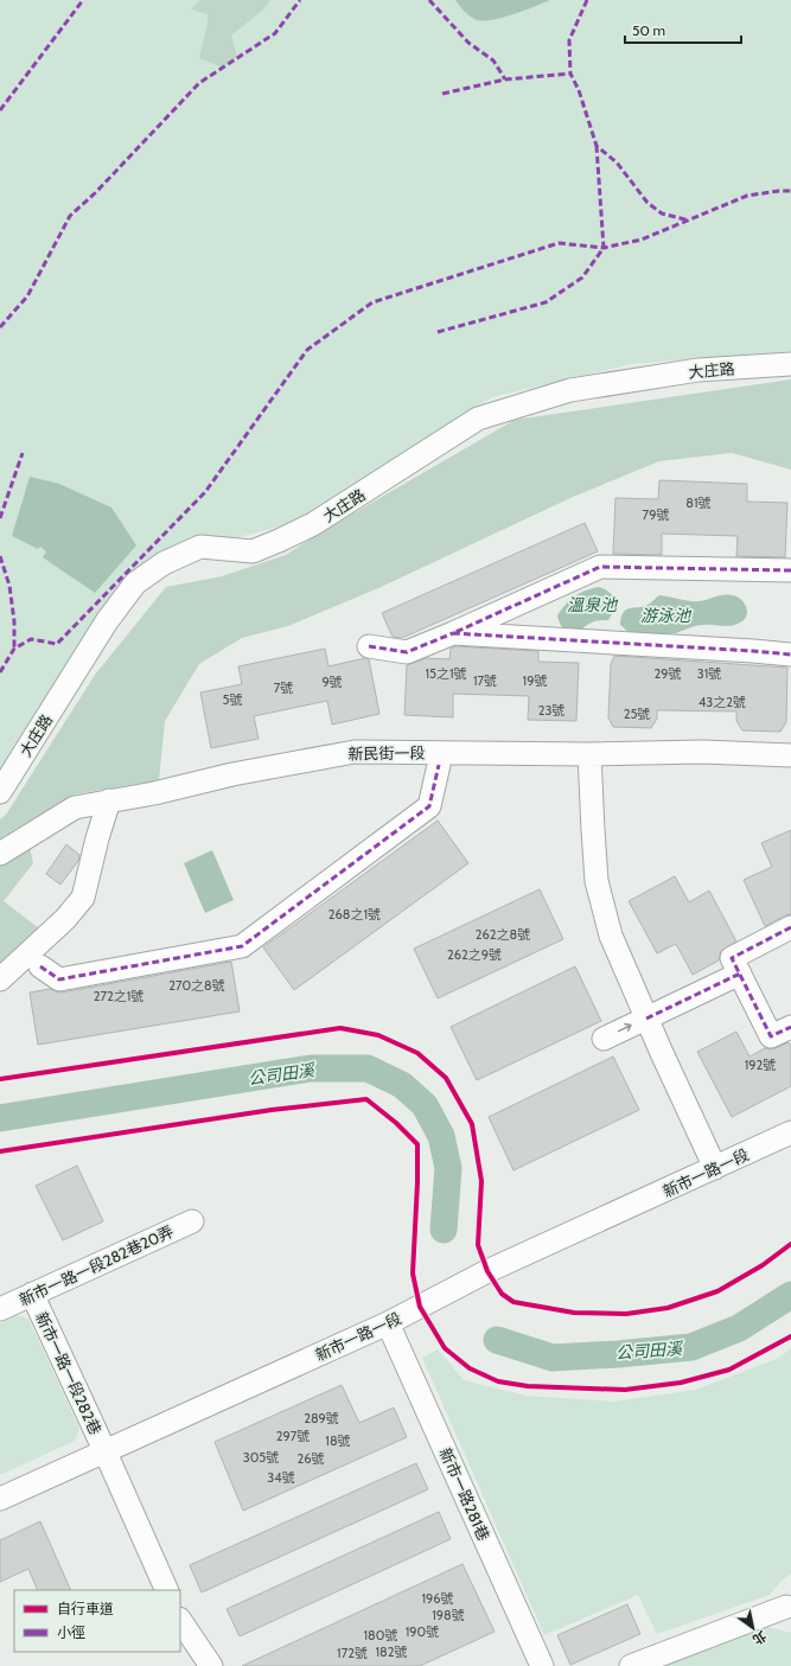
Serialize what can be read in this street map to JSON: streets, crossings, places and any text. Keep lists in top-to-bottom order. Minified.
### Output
{"streets":{"street":["大庄路","新民街一段","新市一路一段","新市一路一段282巷20弄","新市一路一段282巷","新市一路281巷"]},"crossings":[["新市一路一段","新市一路一段282巷"],["新市一路一段","新市一路281巷"],["新市一路一段282巷20弄","新市一路一段282巷"]],"water":["溫泉池","游泳池","公司田溪"],"house_numbers":["81號","79號","15之1號","29號","31號","17號","19號","9號","7號","5號","43之2號","23號","25號","268之1號","262之8號","262之9號","270之8號","272之1號","192號","289號","297號","18號","305號","26號","34號","196號","198號","190號","180號","182號","172號"],"legend":["自行車道","小徑"],"scale_bar":"50 m","north":"bottom right"}
